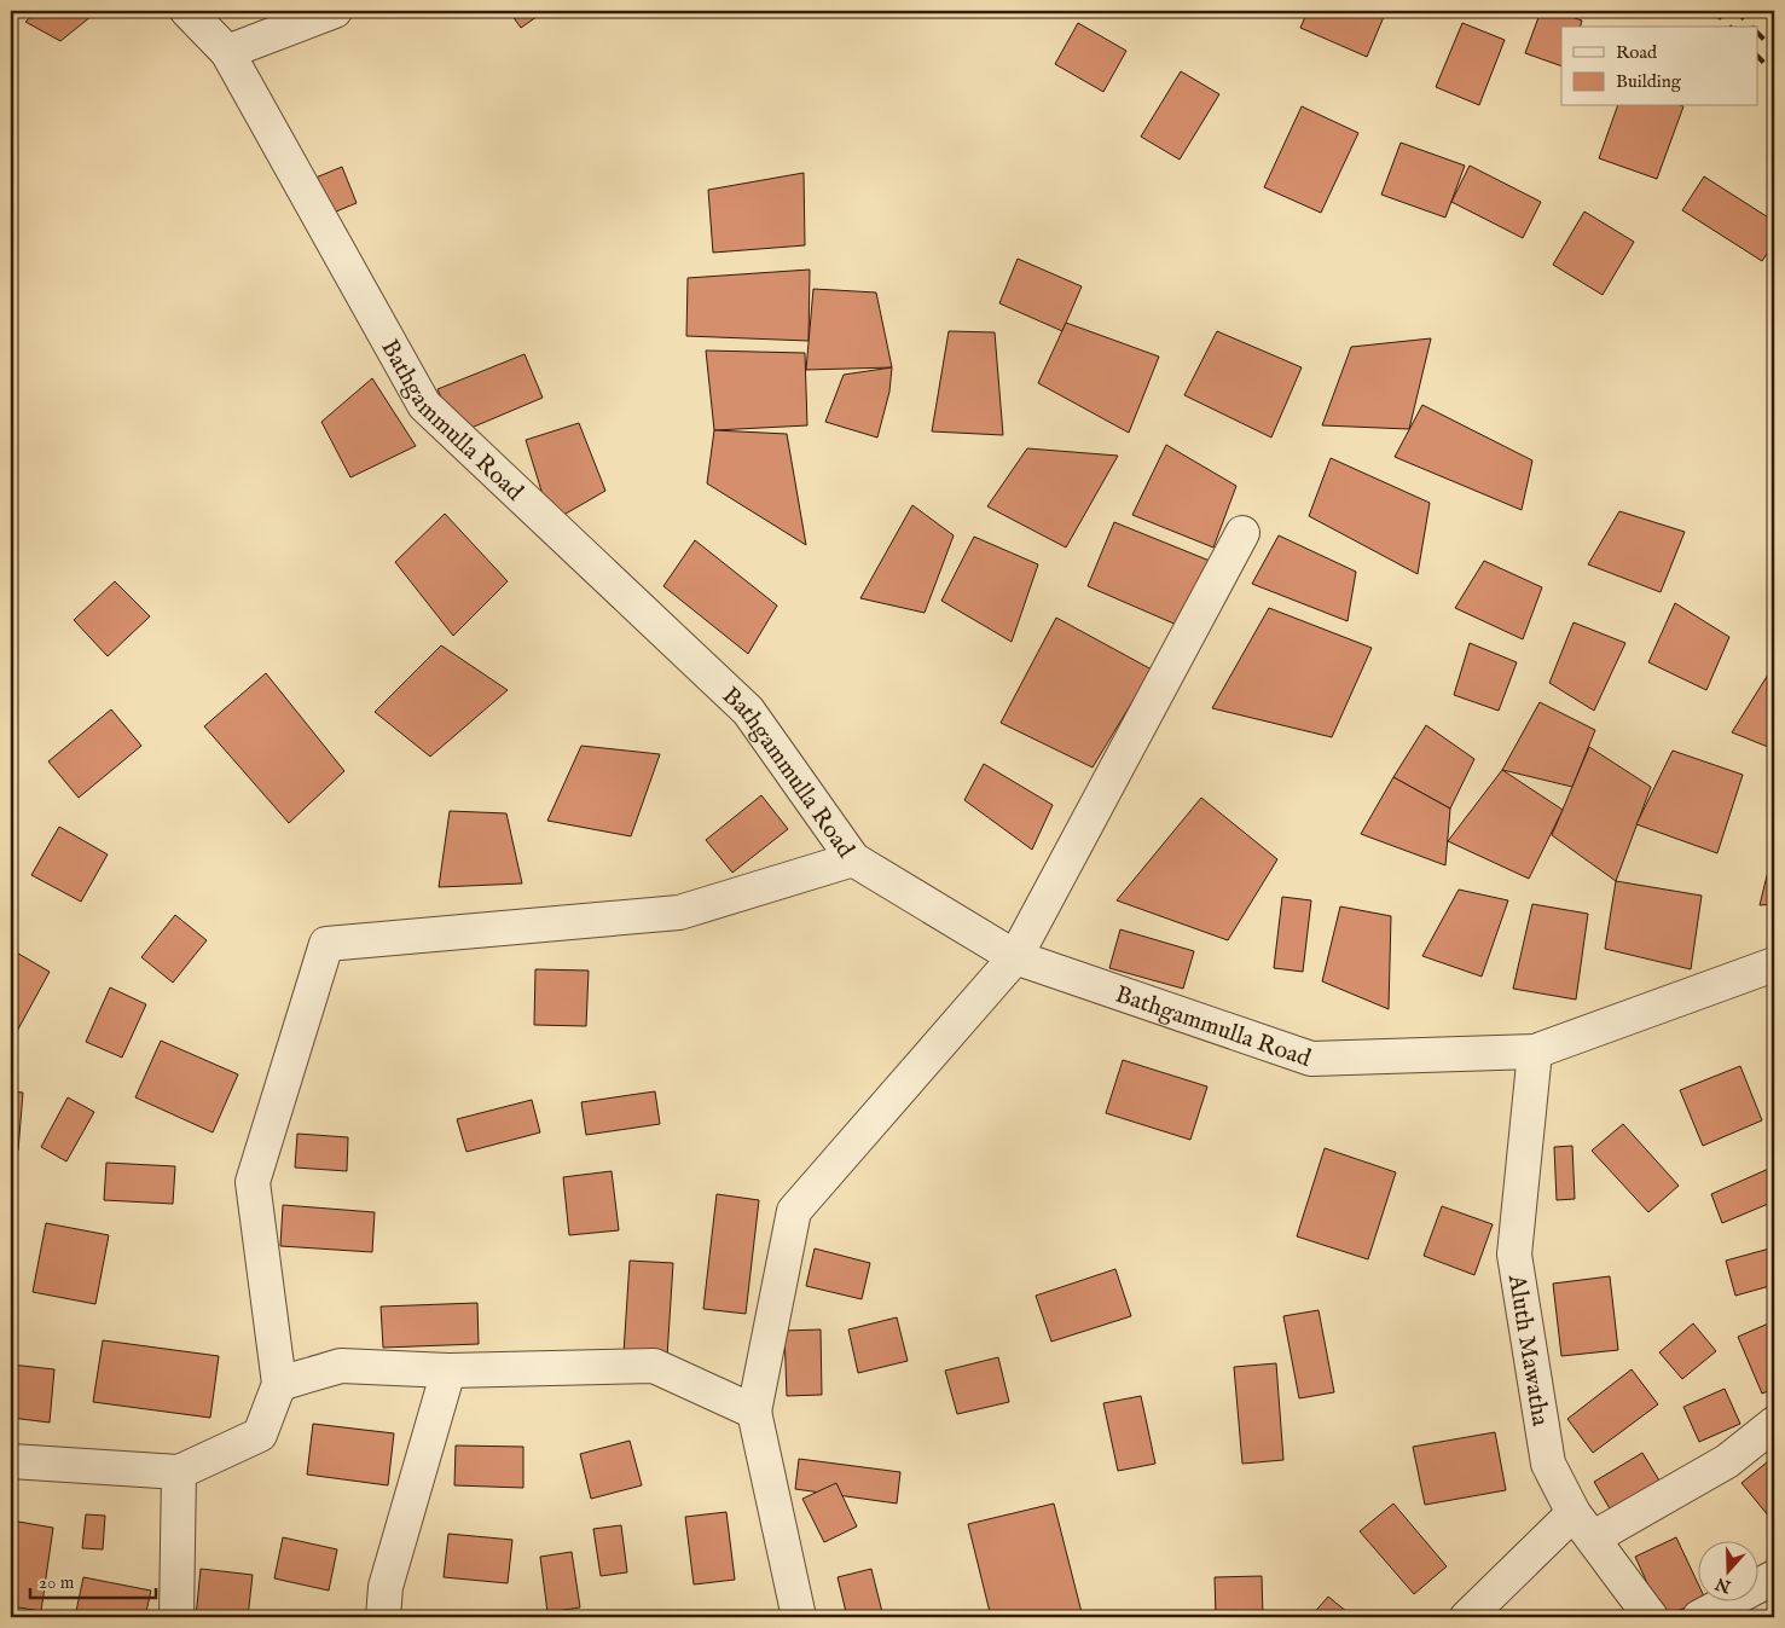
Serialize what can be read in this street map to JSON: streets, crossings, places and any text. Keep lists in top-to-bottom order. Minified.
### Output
{"streets":{"street":["Bathgammulla Road","Aluth Mawatha"]},"crossings":[["Bathgammulla Road","Aluth Mawatha"]],"legend":["Road","Building"],"scale_bar":"20 m","north":"bottom"}
